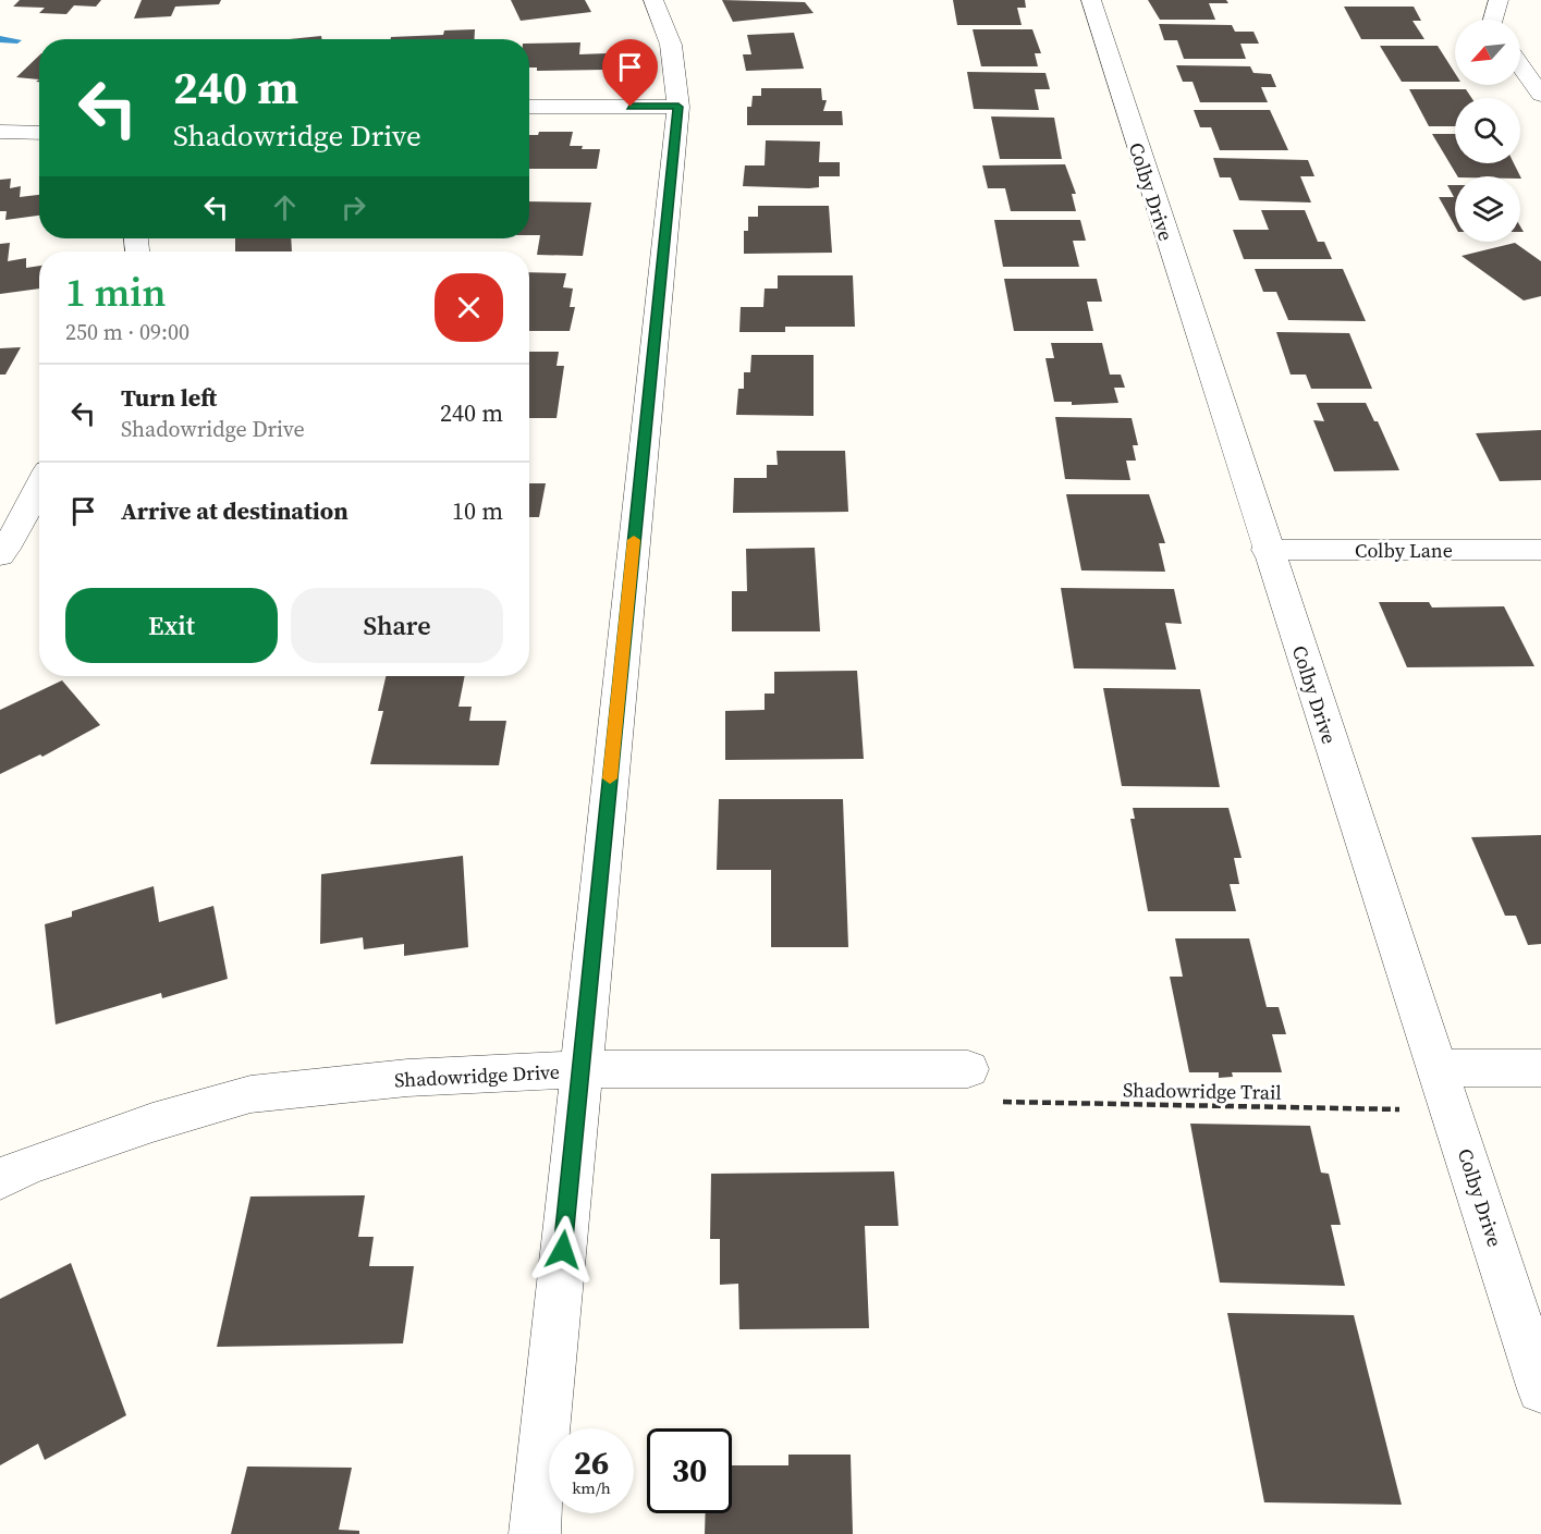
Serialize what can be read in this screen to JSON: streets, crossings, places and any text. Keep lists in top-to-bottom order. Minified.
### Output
{"streets":{"street":["Colby Drive","Colby Lane","Shadowridge Drive"],"path":["Shadowridge Trail"]},"crossings":[["Colby Drive","Colby Lane"],["Colby Drive","Shadowridge Trail"],["Shadowridge Drive","Shadowridge Trail"]],"north":"bottom left","page":{"turn":["240 m","Shadowridge Drive"],"heading":["1 min","250 m · 09:00"],"list":[{"name":"Turn left","note":"Shadowridge Drive","value":"240 m"},{"name":"Arrive at destination","value":"10 m"}],"buttons":["Exit","Share"],"speed":"26 km/h","limit":"30"}}
